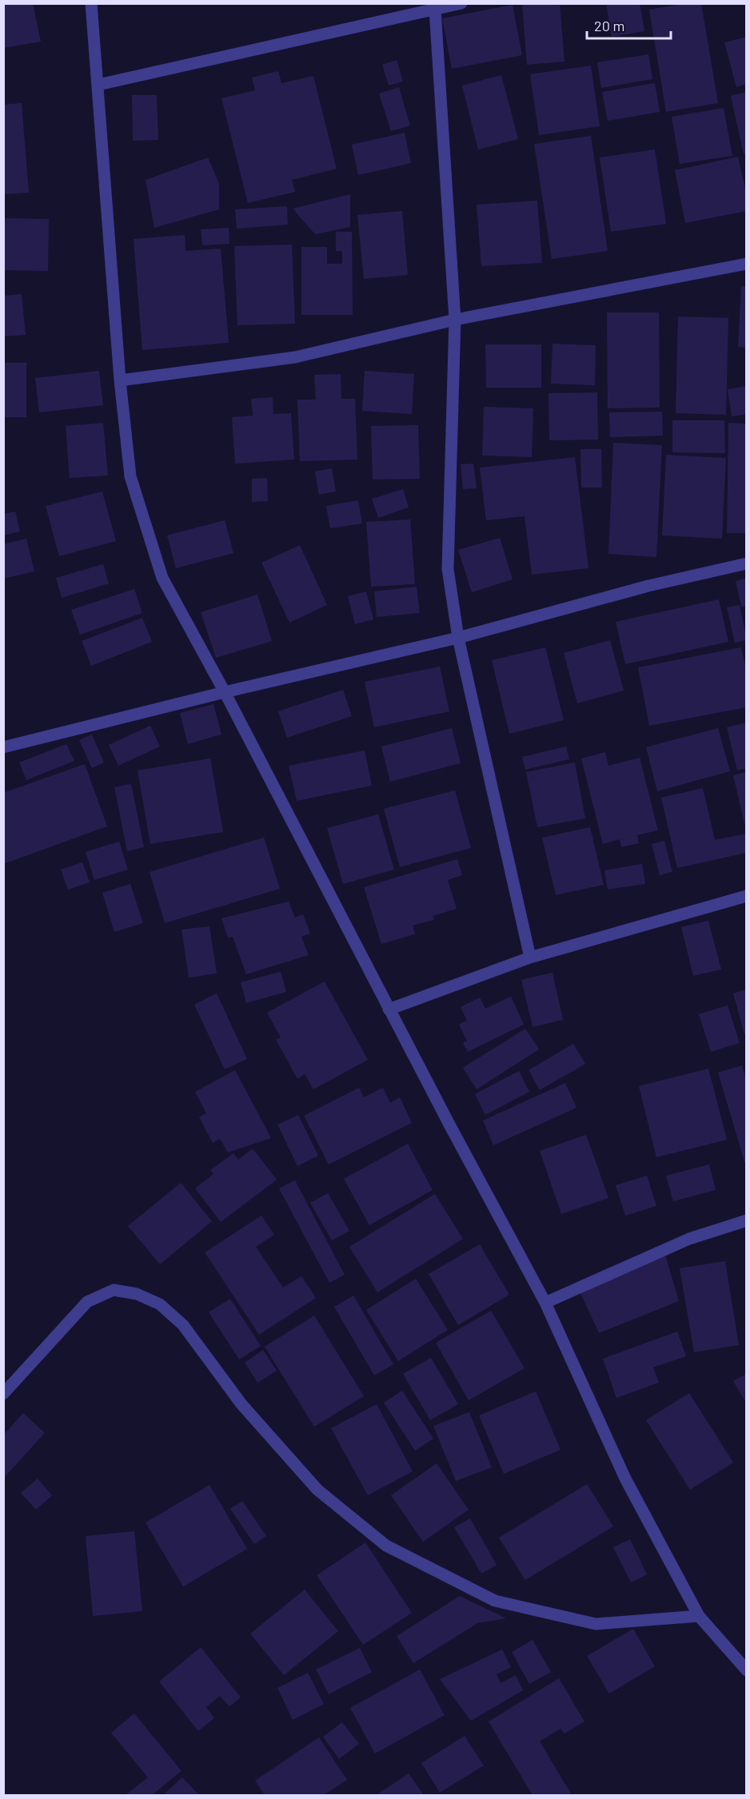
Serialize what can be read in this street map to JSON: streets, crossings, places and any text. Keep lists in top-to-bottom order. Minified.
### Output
{"scale_bar":"20 m"}
